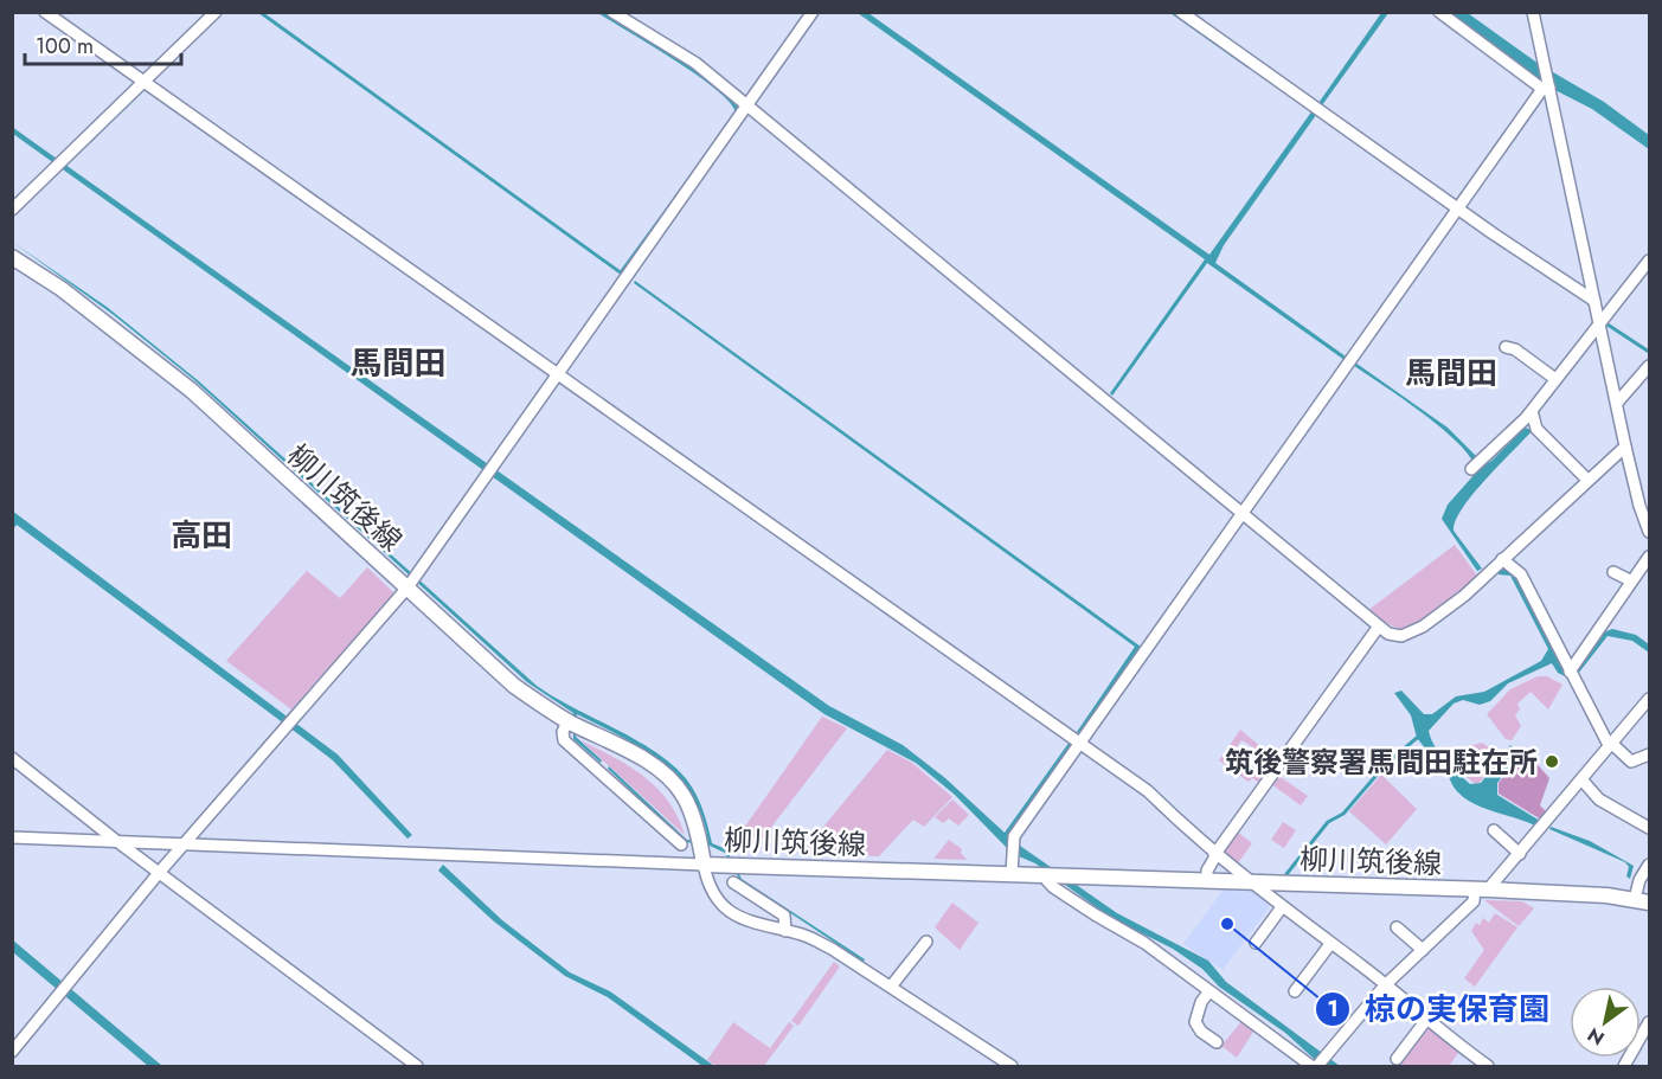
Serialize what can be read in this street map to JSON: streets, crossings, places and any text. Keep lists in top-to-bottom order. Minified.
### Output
{"streets":{"main road":["柳川筑後線"]},"districts":["馬間田","馬間田","高田"],"places":["筑後警察署馬間田駐在所","椋の実保育園"],"scale_bar":"100 m","north":"bottom left"}
